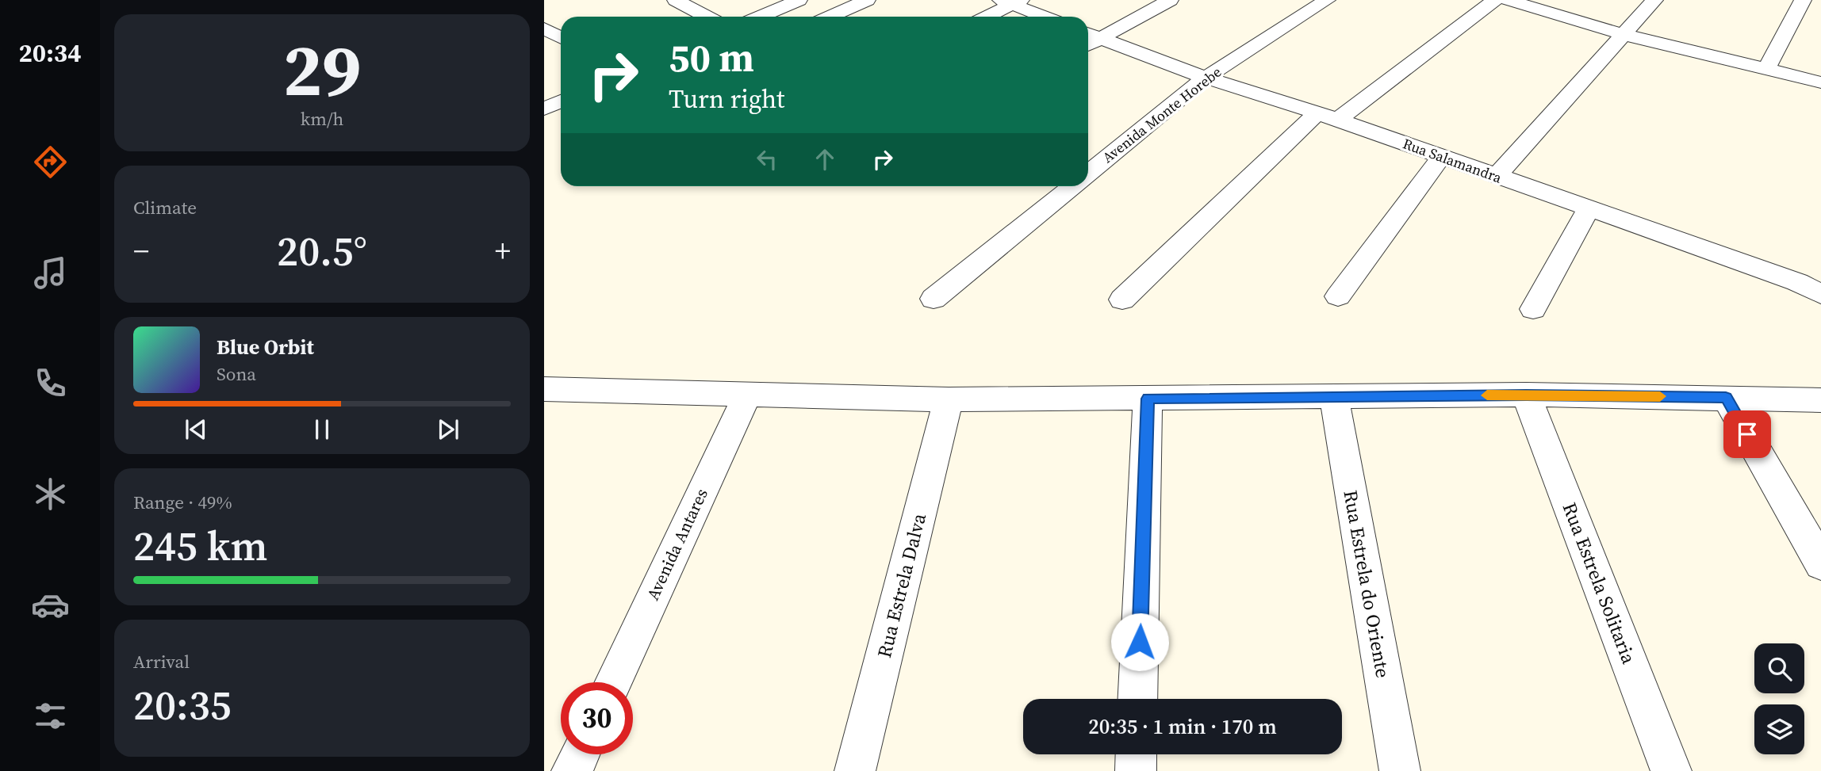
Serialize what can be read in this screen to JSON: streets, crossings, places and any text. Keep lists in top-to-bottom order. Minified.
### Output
{"streets":{"street":["Avenida Monte Horebe","Rua Salamandra","Avenida Antares","Rua Estrela Solitaria","Rua Estrela do Oriente","Rua Estrela Dalva"]},"crossings":[["Avenida Monte Horebe","Rua Salamandra"]],"page":{"tabs":"20:34","tile":[["29","km/h"],"Climate",["Range · 49%","245 km"],["Arrival","20:35"]],"turn":["50 m","Turn right"],"heat":["−","20.5°","+"],"song":["Blue Orbit","Sona"],"limit":"30","trip":"20:35 · 1 min · 170 m"}}
